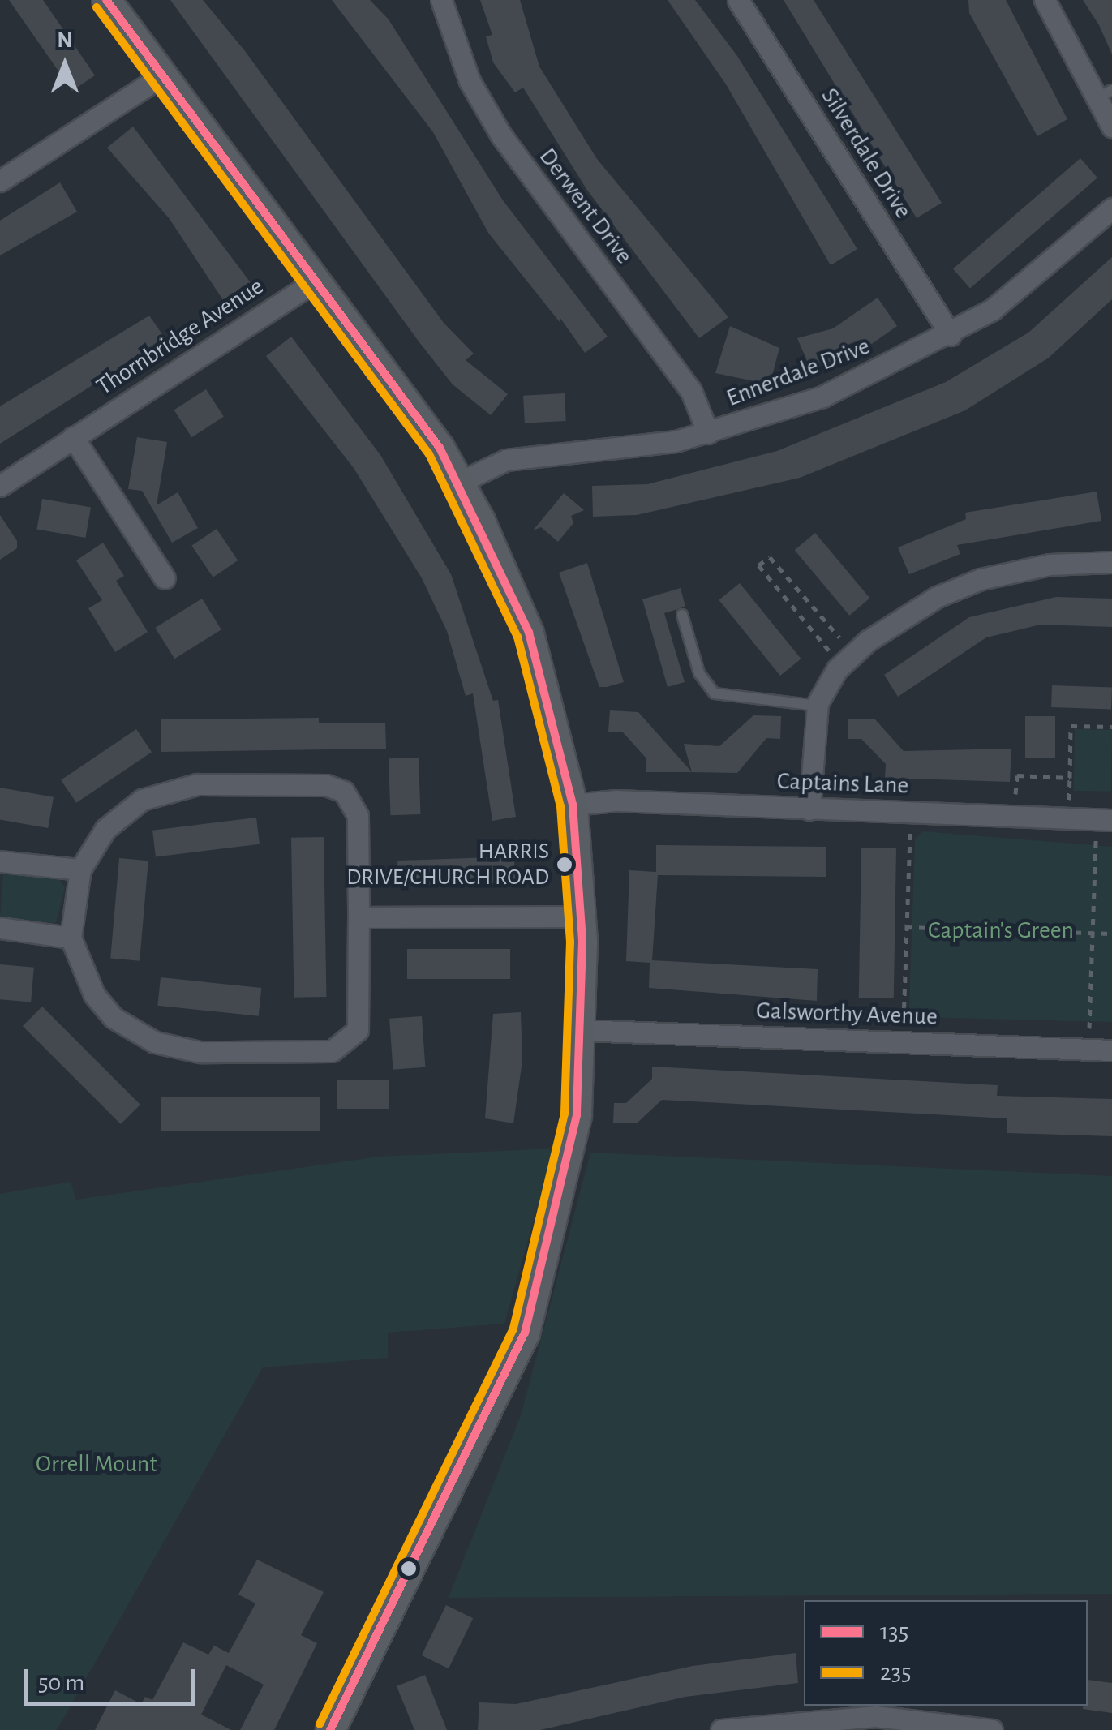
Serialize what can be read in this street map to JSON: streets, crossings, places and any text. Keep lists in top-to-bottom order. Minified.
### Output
{"streets":{"street":["Silverdale Drive","Derwent Drive","Thornbridge Avenue","Ennerdale Drive","Captains Lane","Galsworthy Avenue"]},"crossings":[["Silverdale Drive","Ennerdale Drive"],["Derwent Drive","Ennerdale Drive"]],"parks":["Captain's Green","Orrell Mount"],"places":["HARRIS DRIVE/CHURCH ROAD"],"lines":["transit line 135","transit line 235"],"legend":["135","235"],"scale_bar":"50 m","north":"top"}
